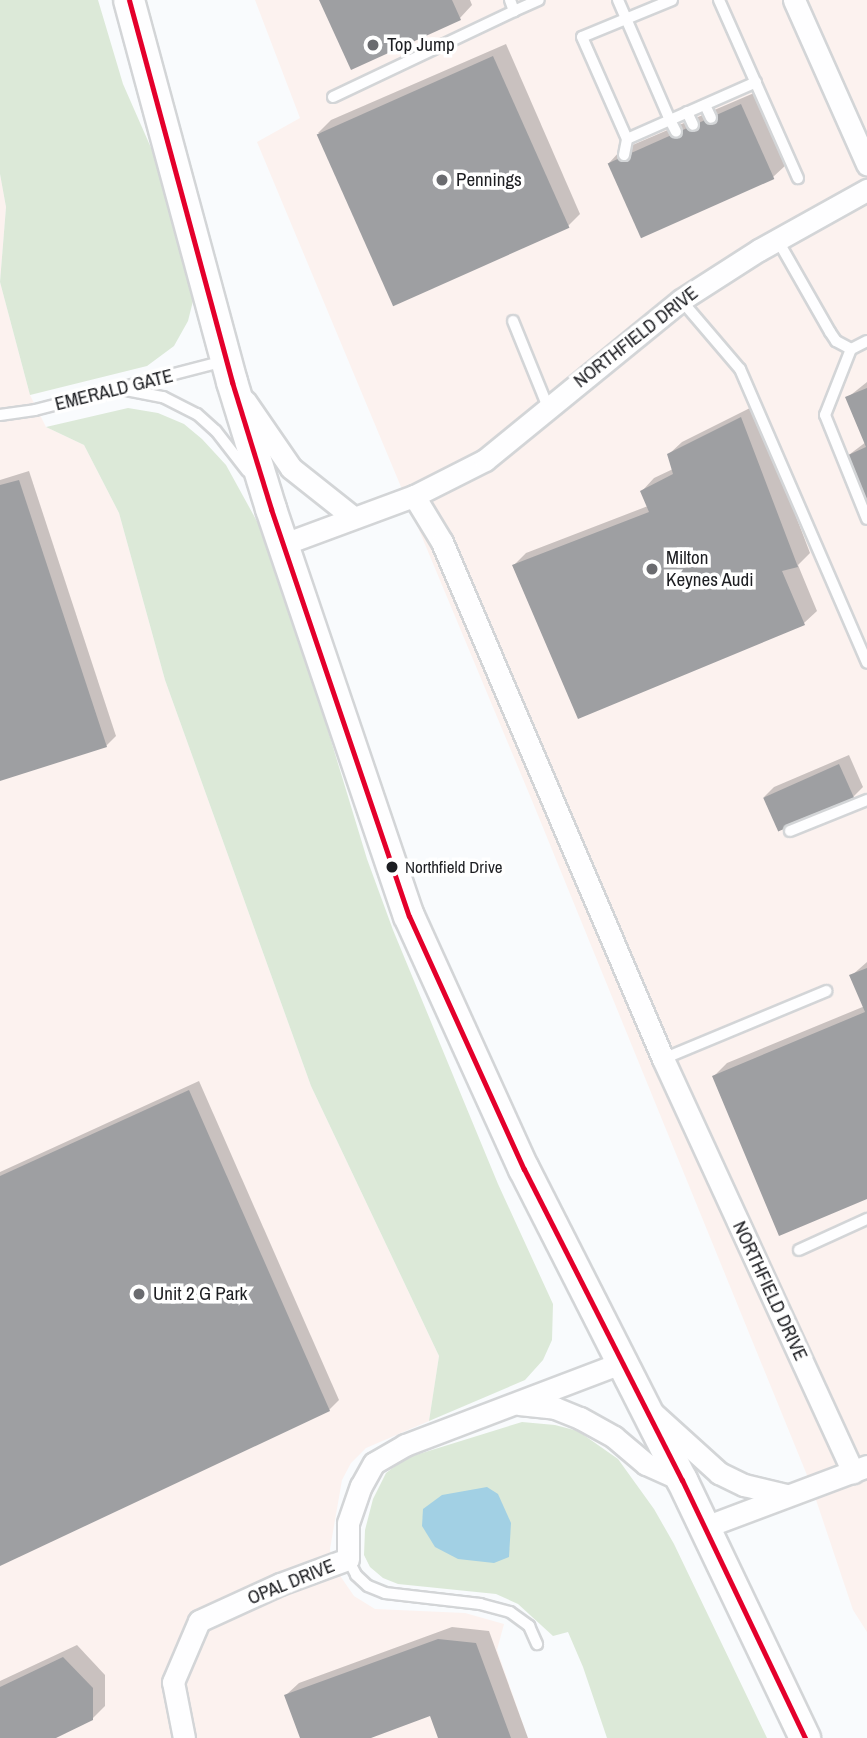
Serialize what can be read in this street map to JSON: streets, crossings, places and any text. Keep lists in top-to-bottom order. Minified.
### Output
{"streets":{"street":["NORTHFIELD DRIVE","OPAL DRIVE"],"lane":["EMERALD GATE"]},"places":["Top Jump","Pennings","Milton Keynes Audi","Northfield Drive","Unit 2 G Park"]}
